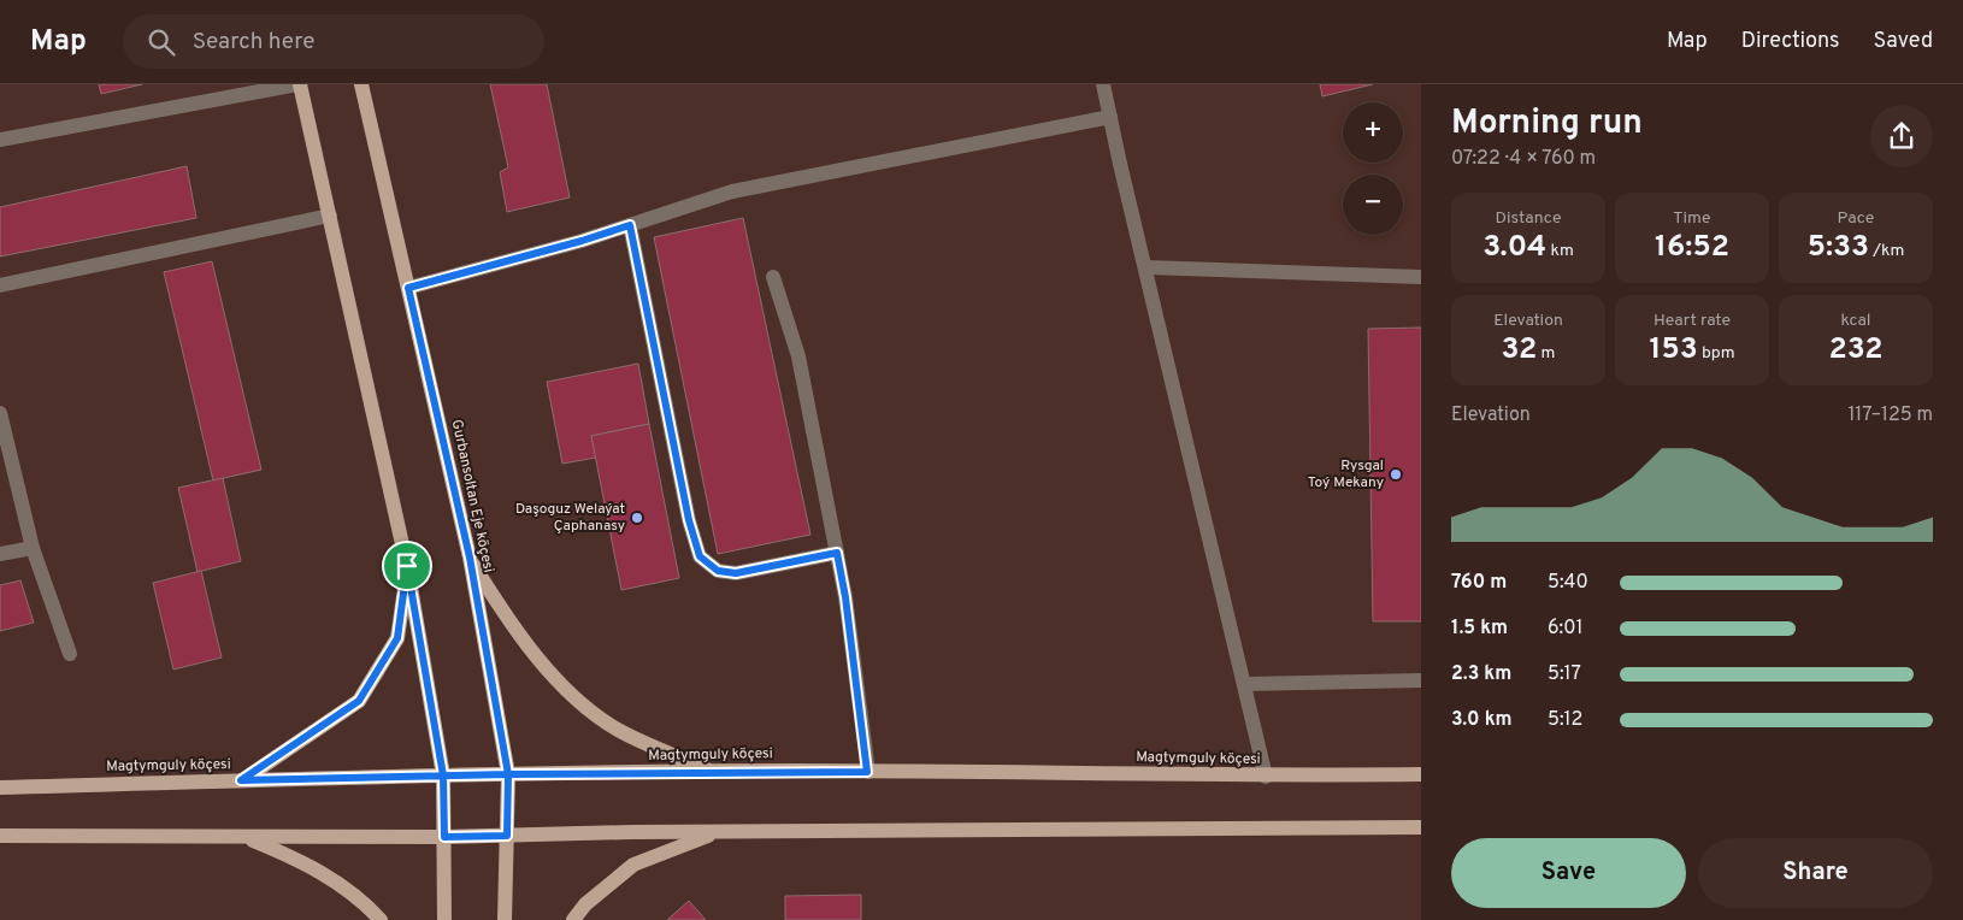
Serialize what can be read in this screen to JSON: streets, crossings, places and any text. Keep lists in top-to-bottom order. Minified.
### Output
{"streets":{"main road":["Gurbansoltan Eje köçesi","Magtymguly köçesi"]},"crossings":[["Gurbansoltan Eje köçesi","Magtymguly köçesi"]],"places":["Rysgal Toý Mekany","Daşoguz Welaýat Çaphanasy"],"page":{"header":"Map","search":"Search here","nav":["Map","Directions","Saved"],"heading":["Morning run","07:22 · 4 × 760 m"],"map_buttons":["+","−"],"stats":[["Distance","3.04 km"],["Time","16:52"],["Pace","5:33 /km"],["Elevation","32 m"],["Heart rate","153 bpm"],["kcal","232"]],"chart":["Elevation","117–125 m"],"list":[{"name":"760 m","note":"5:40"},{"name":"1.5 km","note":"6:01"},{"name":"2.3 km","note":"5:17"},{"name":"3.0 km","note":"5:12"}],"buttons":["Save","Share"]}}
